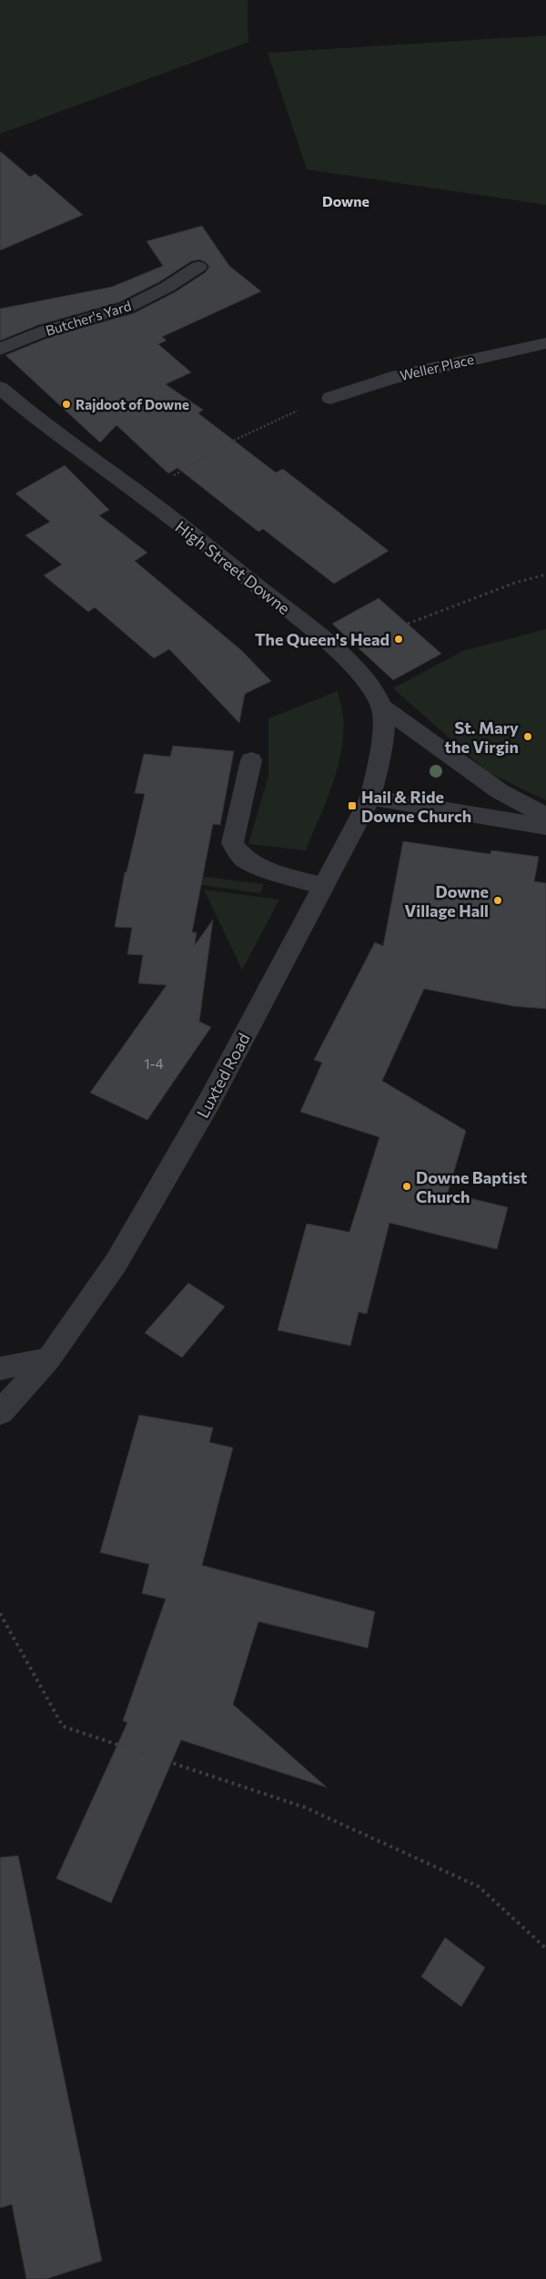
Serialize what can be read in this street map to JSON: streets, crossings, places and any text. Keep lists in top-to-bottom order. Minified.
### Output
{"streets":{"street":["Butcher's Yard","Weller Place","High Street Downe","Luxted Road"]},"crossings":[["High Street Downe","Luxted Road"]],"districts":["Downe"],"places":{"other":["Rajdoot of Downe","The Queen's Head","St. Mary the Virgin","Downe Village Hall","Downe Baptist Church"],"transit":["Hail & Ride Downe Church"]},"house_numbers":["1-4"]}
